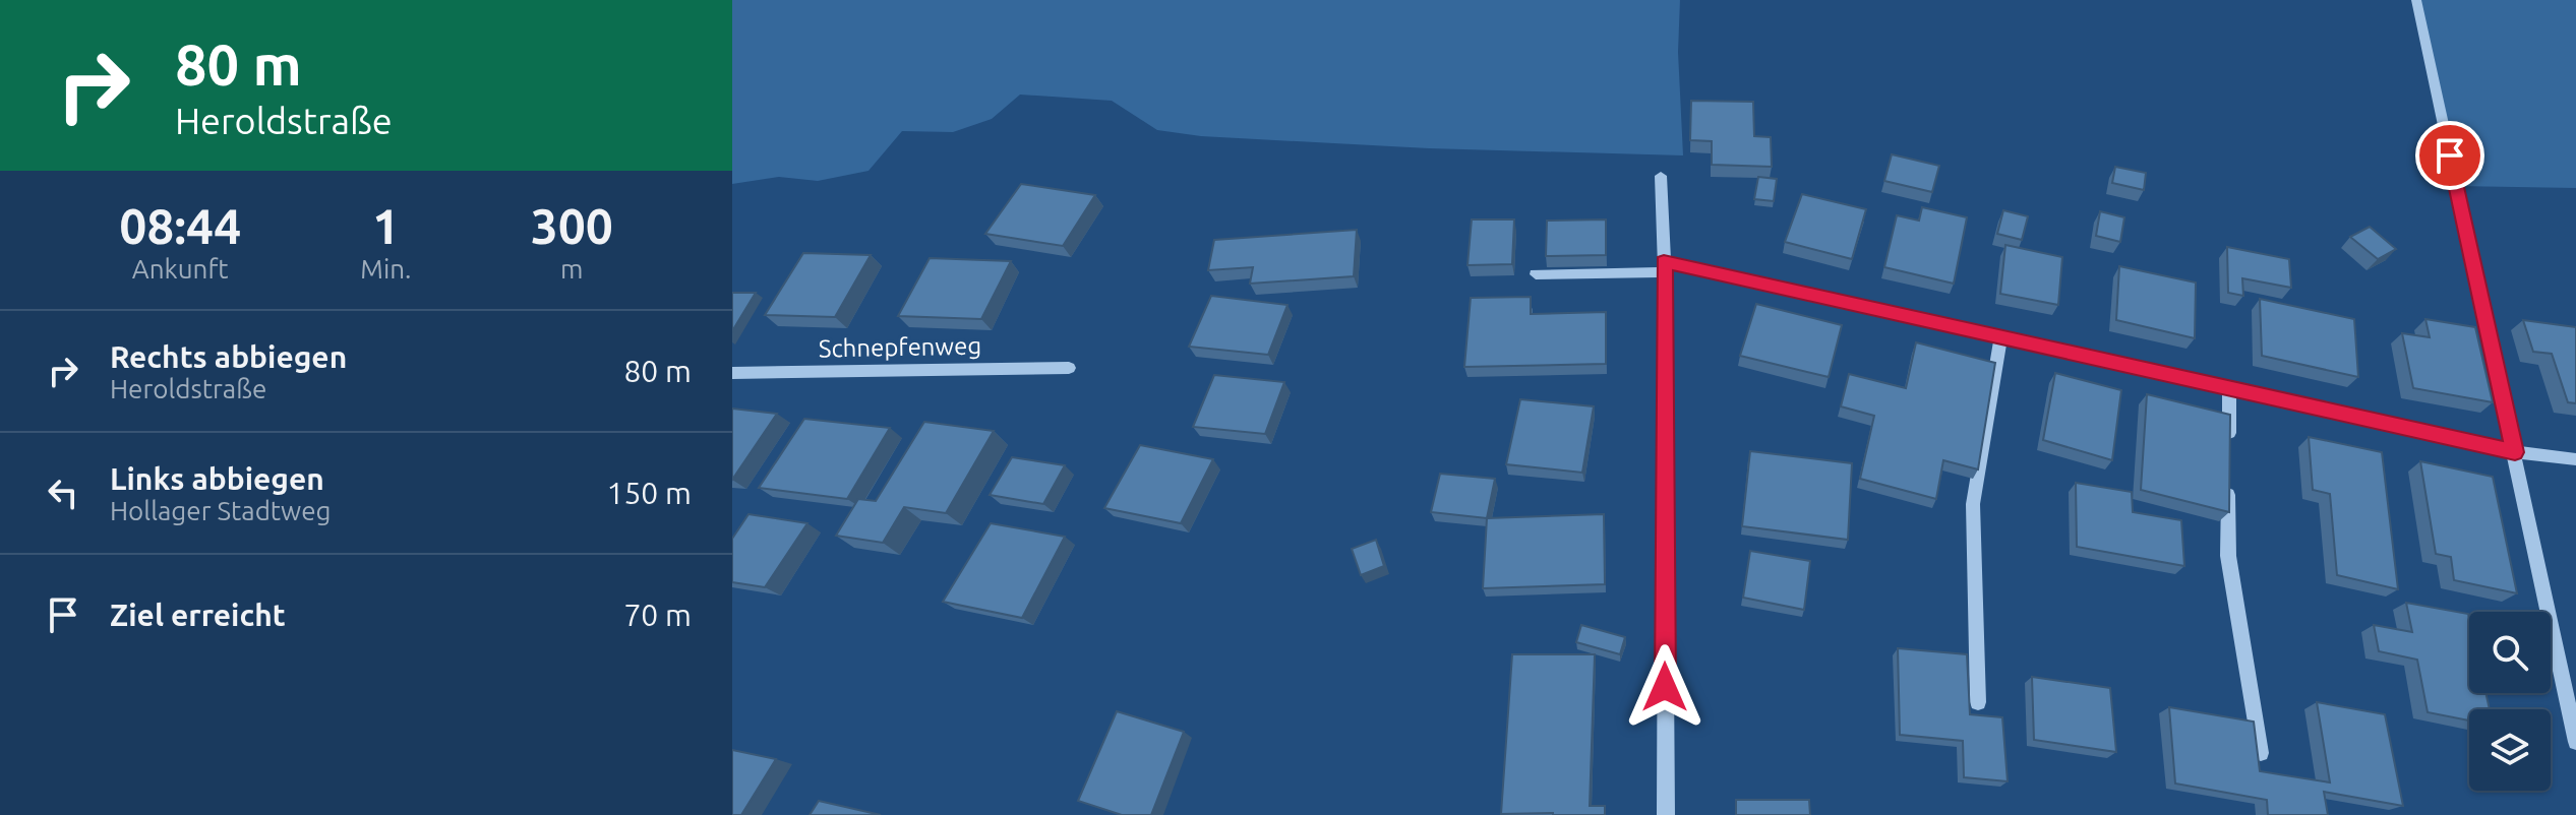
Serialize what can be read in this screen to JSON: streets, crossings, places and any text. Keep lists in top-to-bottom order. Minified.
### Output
{"streets":{"street":["Schnepfenweg"]},"page":{"turn":["80 m","Heroldstraße"],"eta":["08:44","Ankunft","1","Min.","300","m"],"list":[{"name":"Rechts abbiegen","note":"Heroldstraße","value":"80 m"},{"name":"Links abbiegen","note":"Hollager Stadtweg","value":"150 m"},{"name":"Ziel erreicht","value":"70 m"}]}}
